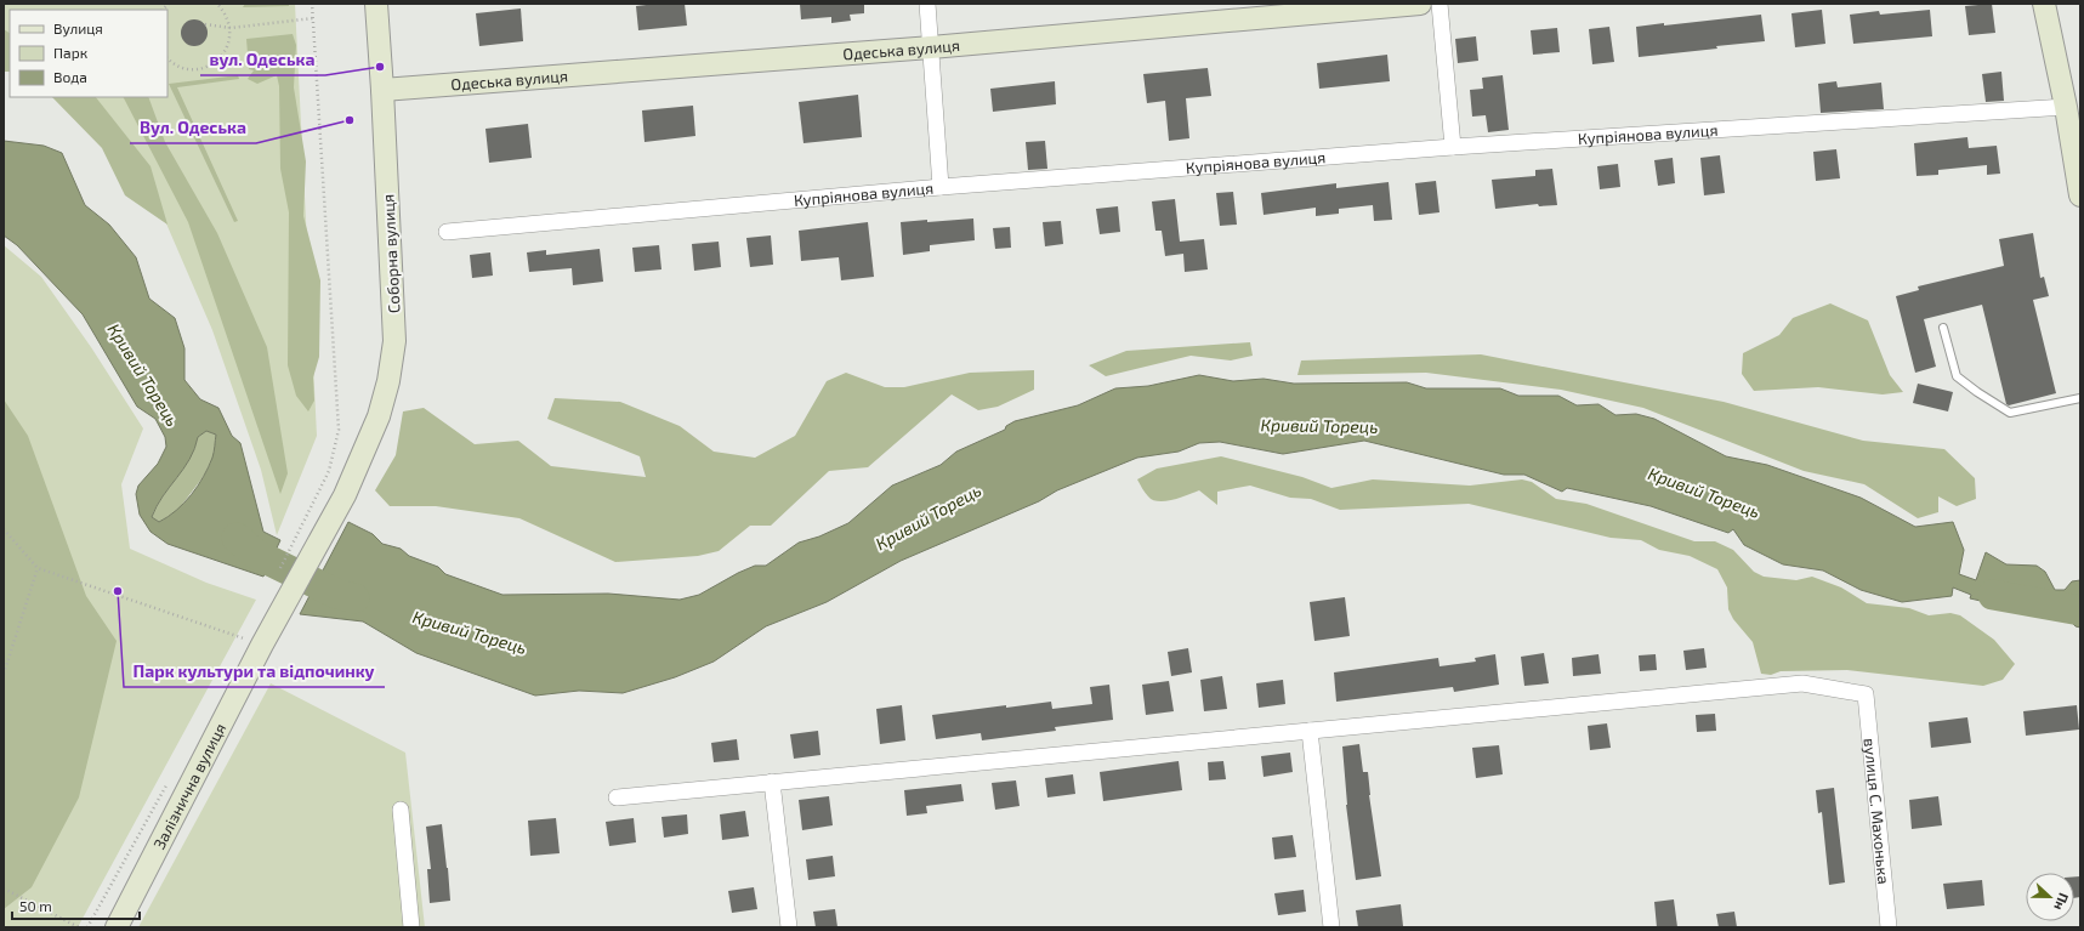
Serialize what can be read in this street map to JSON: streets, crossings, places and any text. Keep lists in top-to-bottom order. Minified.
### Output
{"streets":{"street":["Одеська вулиця","Купріянова вулиця","Соборна вулиця","Залізнична вулиця","вулиця С. Махонька"]},"crossings":[["Одеська вулиця","Соборна вулиця"],["Соборна вулиця","Залізнична вулиця"]],"water":["Кривий Торець"],"places":["вул. Одеська","Вул. Одеська","Парк культури та відпочинку"],"legend":["Вулиця","Парк","Вода"],"scale_bar":"50 m","north":"right"}
